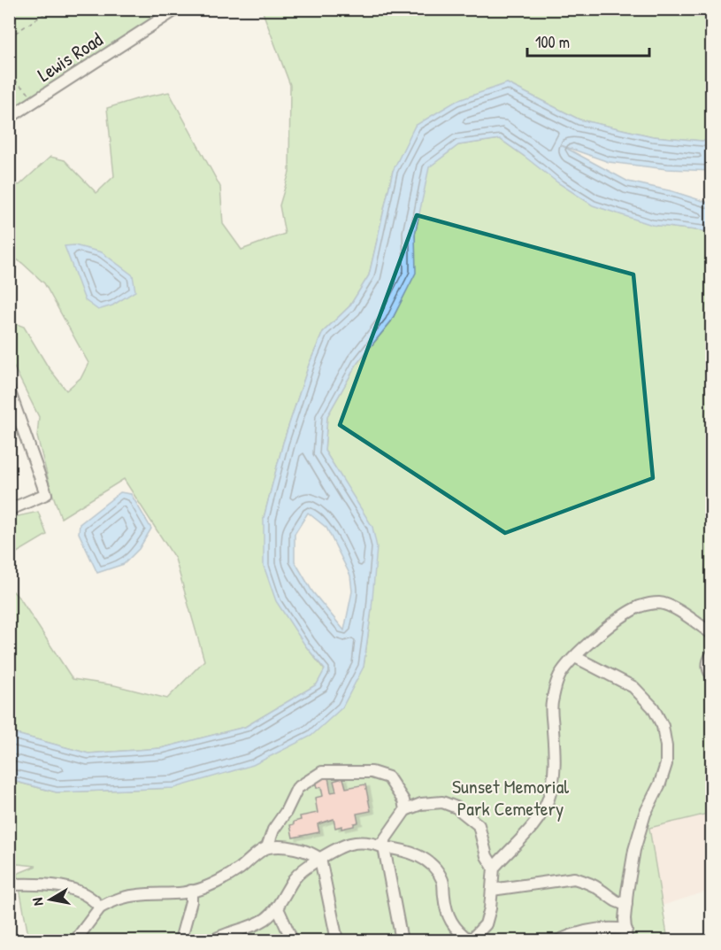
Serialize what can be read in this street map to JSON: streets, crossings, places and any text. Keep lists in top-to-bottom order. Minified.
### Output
{"streets":{"street":["Lewis Road"]},"parks":["Sunset Memorial Park Cemetery"],"scale_bar":"100 m","north":"left"}
